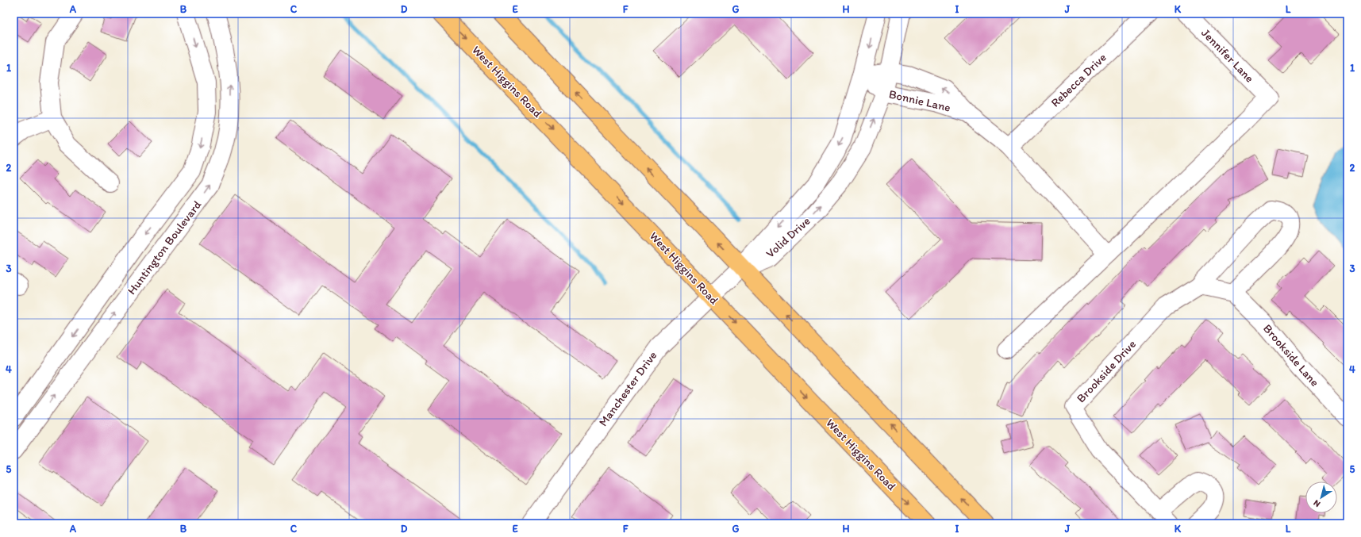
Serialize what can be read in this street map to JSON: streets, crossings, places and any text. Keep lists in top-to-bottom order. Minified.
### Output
{"streets":{"main road":["West Higgins Road"],"street":["Jennifer Lane","Rebecca Drive","Bonnie Lane","Volid Drive","Huntington Boulevard","Brookside Lane","Brookside Drive","Manchester Drive"]},"crossings":[["Jennifer Lane","Bonnie Lane"],["Rebecca Drive","Bonnie Lane"],["West Higgins Road","Manchester Drive"],["Bonnie Lane","Volid Drive"],["Volid Drive","Manchester Drive"]],"north":"bottom left","grid":{"columns":["A","B","C","D","E","F","G","H","I","J","K","L"],"rows":["1","2","3","4","5"]}}
